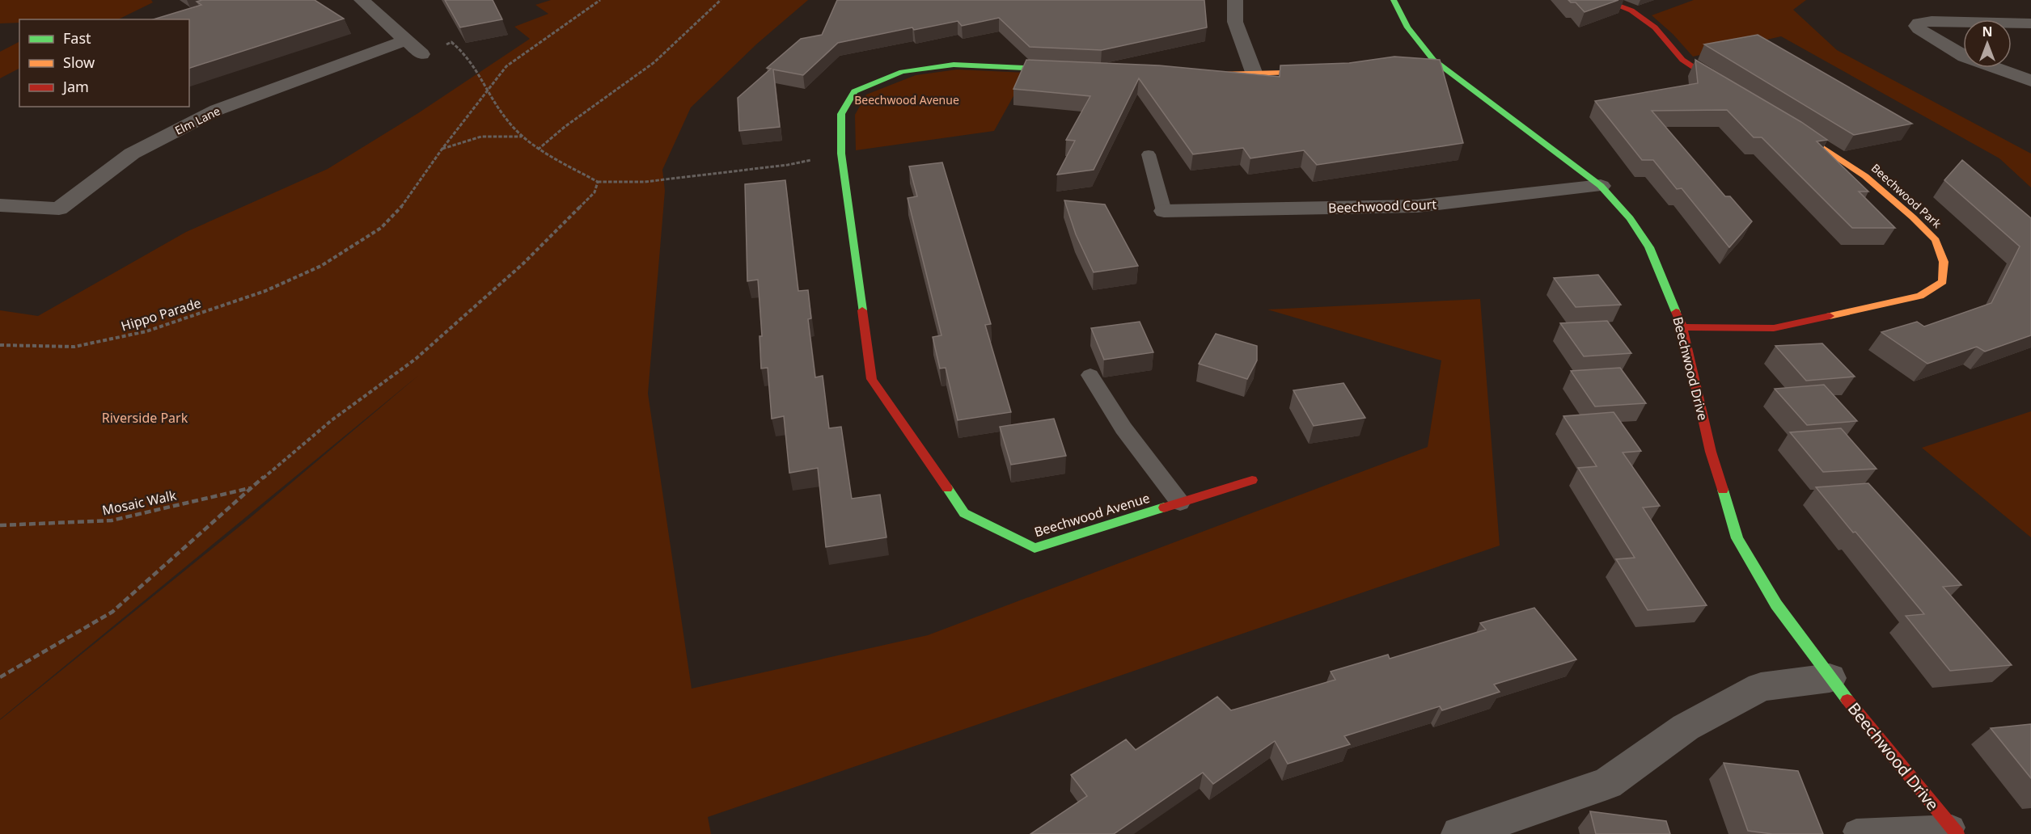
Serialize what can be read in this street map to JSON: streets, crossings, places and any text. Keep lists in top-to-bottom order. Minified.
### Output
{"streets":{"street":["Elm Lane","Beechwood Park","Beechwood Court","Beechwood Drive","Beechwood Avenue"],"path":["Hippo Parade","Mosaic Walk"]},"crossings":[["Beechwood Park","Beechwood Drive"],["Beechwood Court","Beechwood Drive"]],"parks":["Beechwood Avenue","Riverside Park"],"legend":["Fast","Slow","Jam"],"north":"top"}
